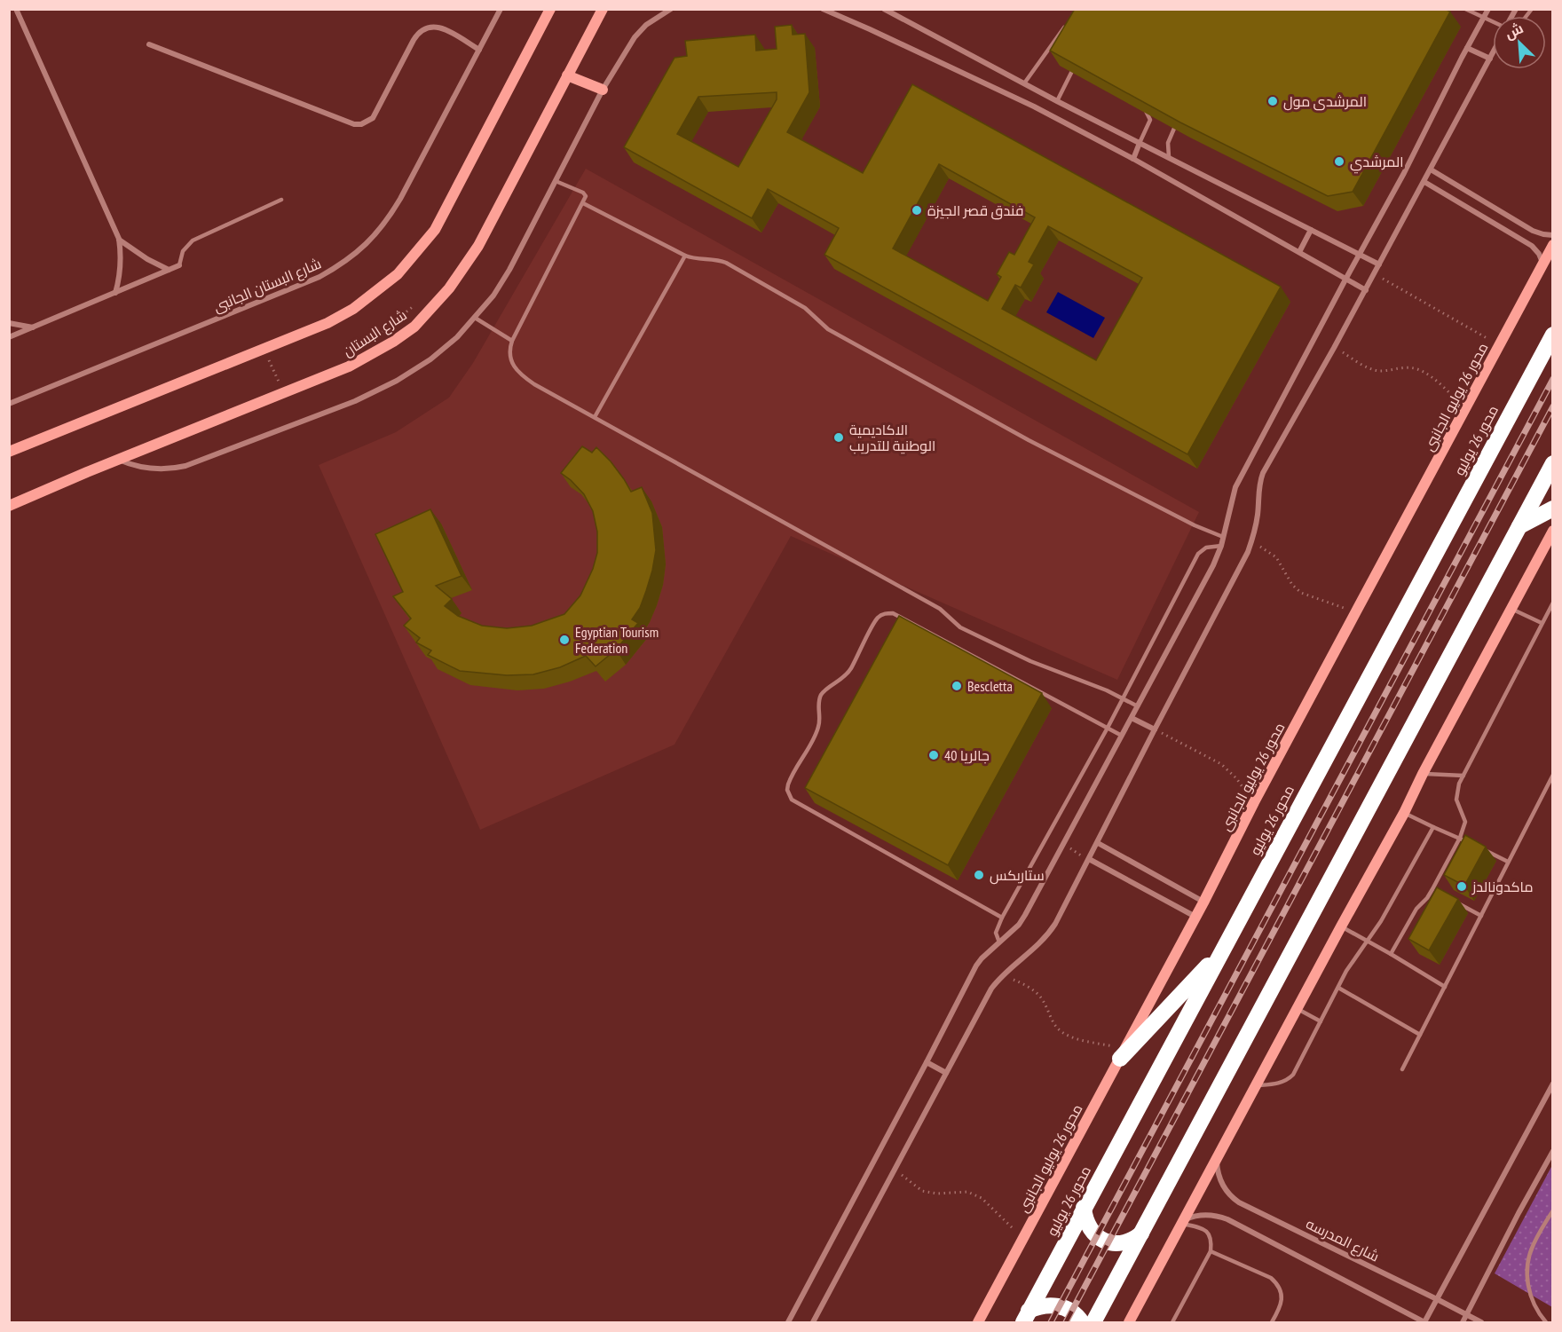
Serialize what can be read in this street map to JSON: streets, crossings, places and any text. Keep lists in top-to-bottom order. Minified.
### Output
{"streets":{"highway":["محور 26 يوليو"],"main road":["شارع البستان","محور 26 يوليو الجانبى"],"street":["شارع البستان الجانبى","شارع المدرسه"]},"places":["المرشدى مول","المرشدي","فندق قصر الجيزة","الاكاديمية الوطنية للتدريب","Egyptian Tourism Federation","Bescletta","جالريا 40","ستاربكس","ماكدونالدز"],"north":"top left"}
